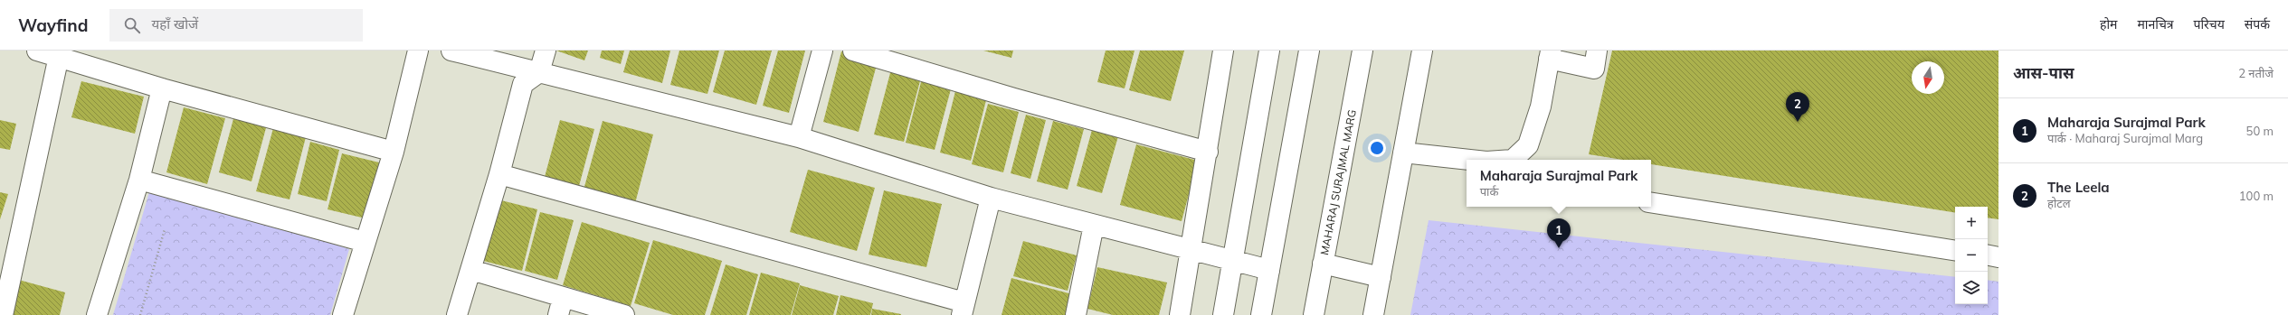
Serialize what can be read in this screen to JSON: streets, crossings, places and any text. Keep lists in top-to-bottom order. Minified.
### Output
{"streets":{"street":["MAHARAJ SURAJMAL MARG"]},"north":"bottom","page":{"header":"Wayfind","search":"यहाँ खोजें","nav":["होम","मानचित्र","परिचय","संपर्क"],"heading":["आस-पास","2 नतीजे"],"pins":["2","1"],"list":[{"mark":"1","name":"Maharaja Surajmal Park","note":"पार्क · Maharaj Surajmal Marg","value":"50 m"},{"mark":"2","name":"The Leela","note":"होटल","value":"100 m"}],"popup":["Maharaja Surajmal Park","पार्क"],"map_buttons":["+","−"]}}
